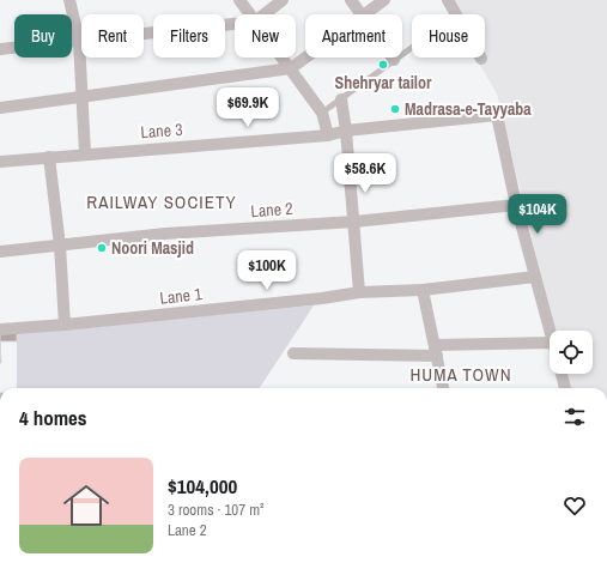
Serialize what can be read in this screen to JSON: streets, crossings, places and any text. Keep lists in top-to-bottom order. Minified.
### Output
{"streets":{"street":["Lane 3","Lane 2","Lane 1"]},"crossings":[["Lane 3","Lane 2"]],"districts":["RAILWAY SOCIETY","HUMA TOWN"],"places":["Shehryar tailor","Madrasa-e-Tayyaba","Noori Masjid"],"page":{"chip":["Buy","Rent","Filters","New","Apartment","House"],"price":["$69.9K","$58.6K","$104K","$100K"],"heading":"4 homes","list":[{"name":"$104,000","note":"3 rooms · 107 m² · Lane 2"}]}}
